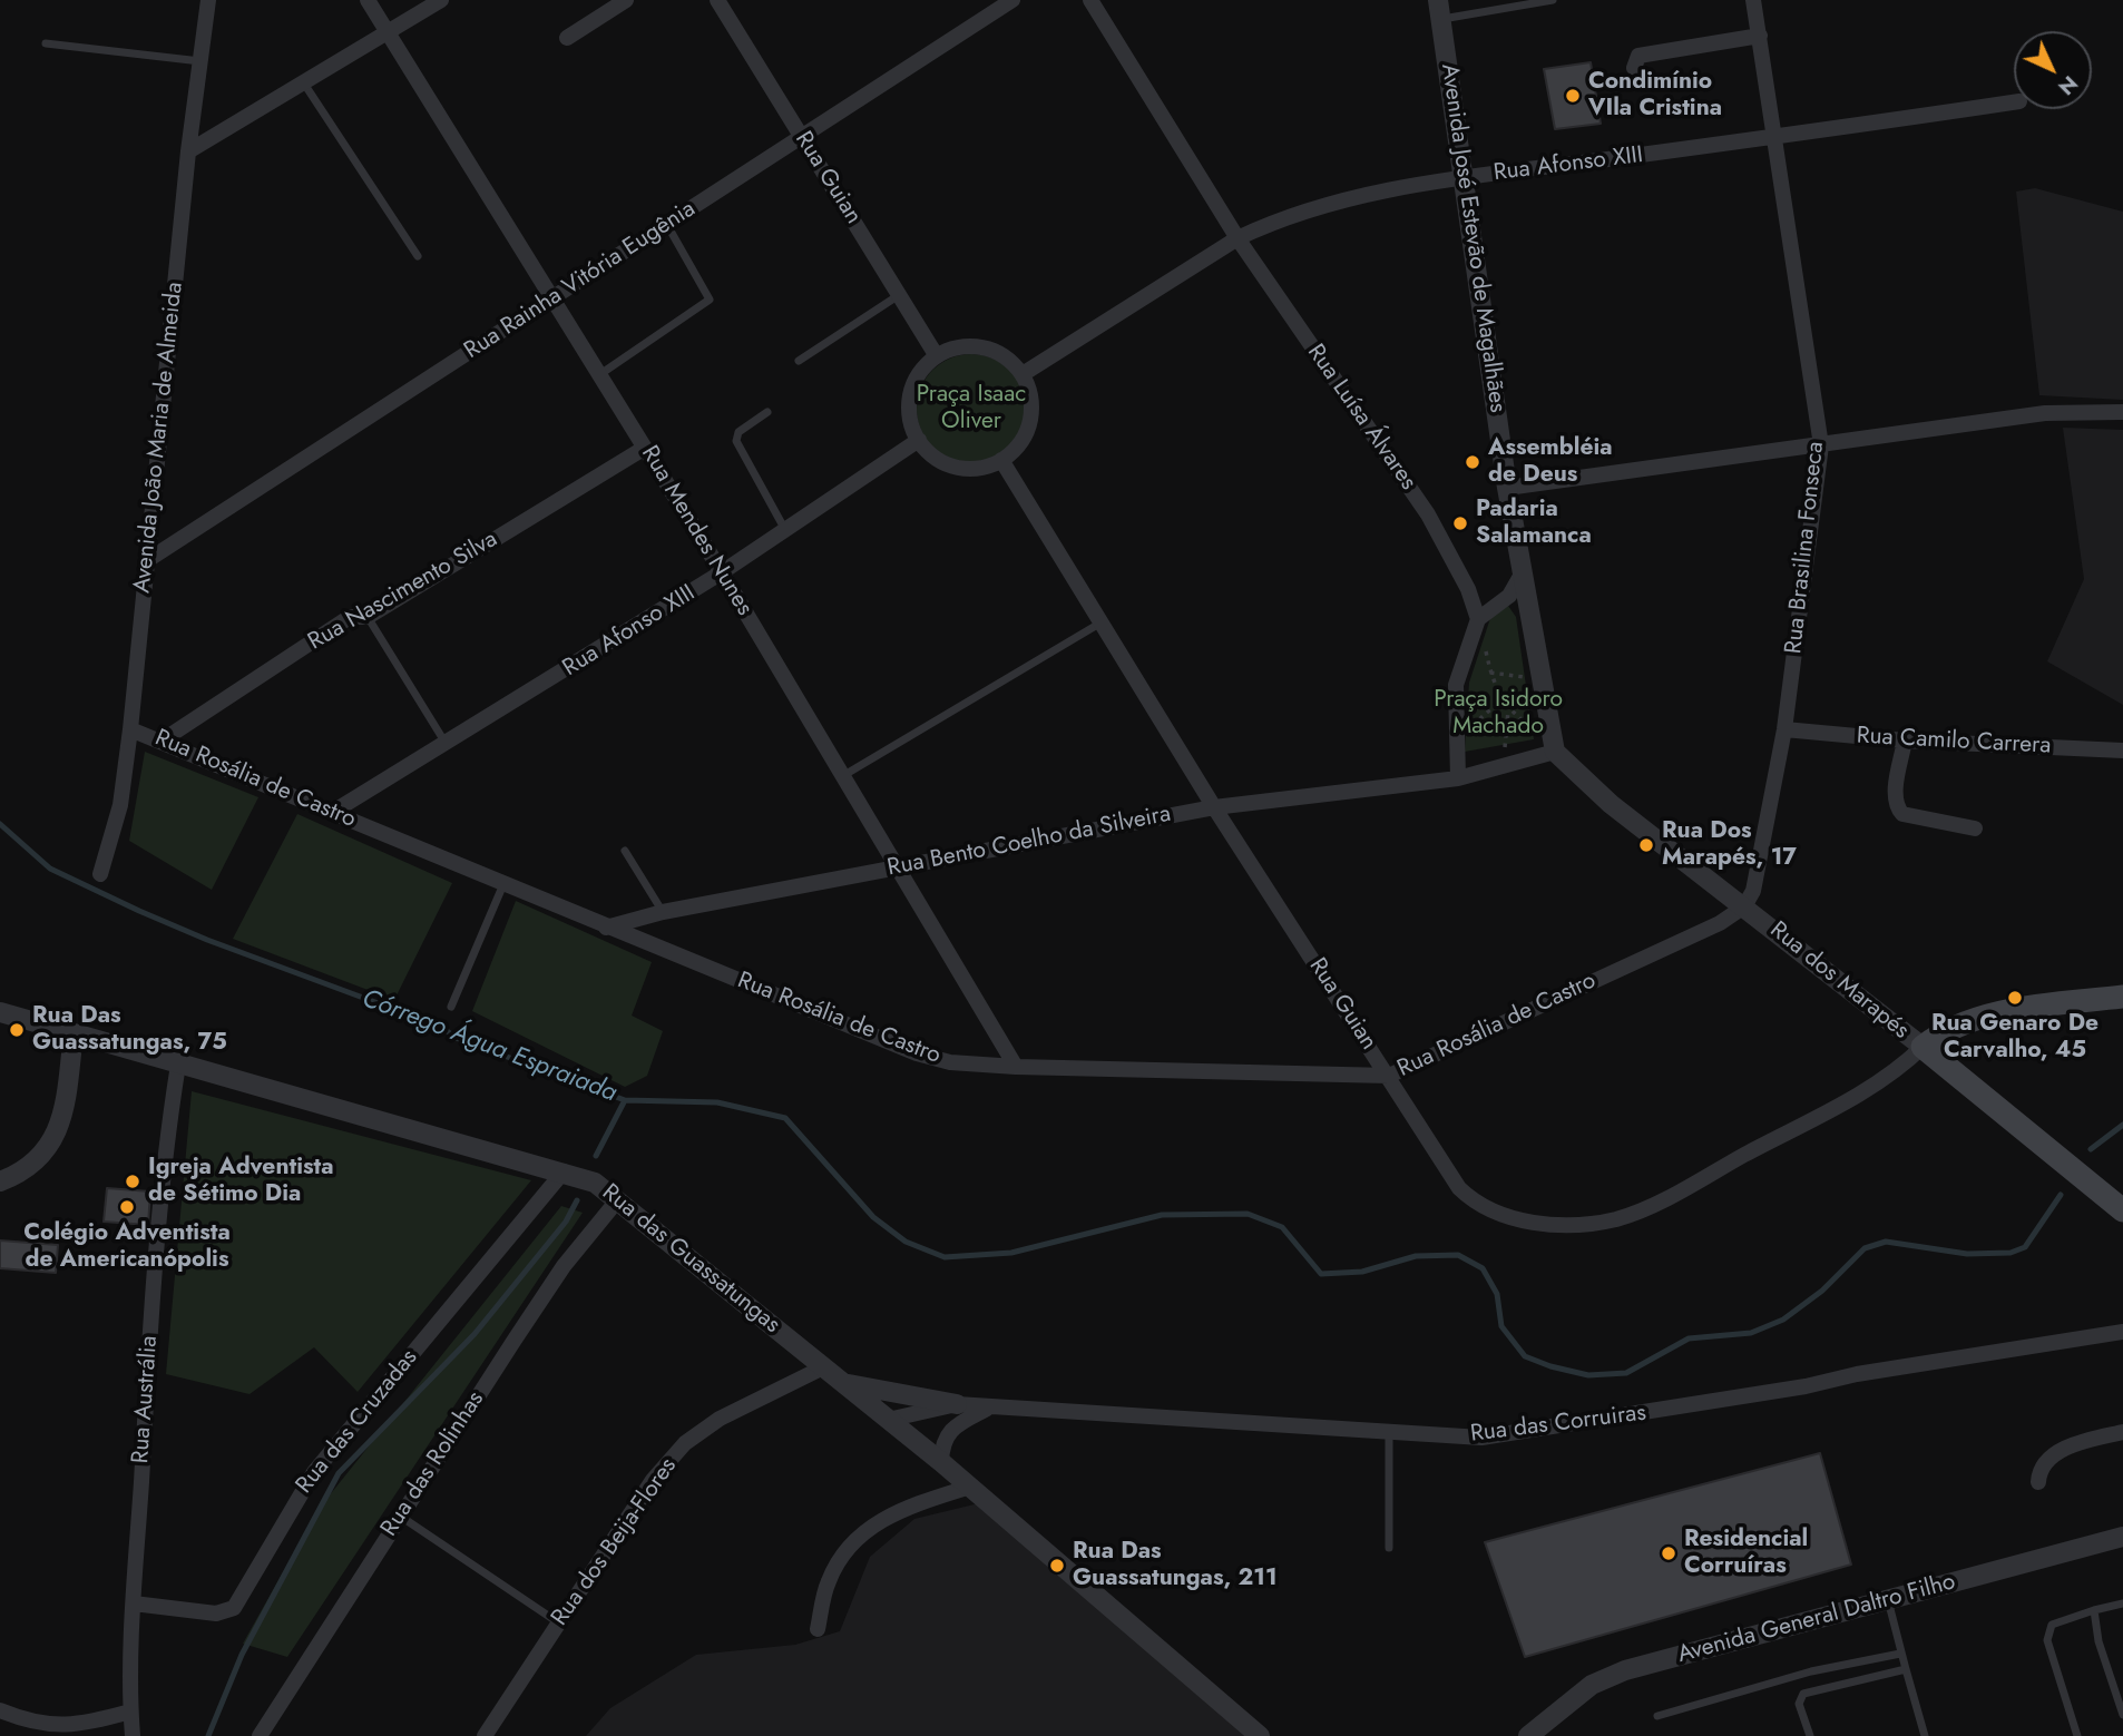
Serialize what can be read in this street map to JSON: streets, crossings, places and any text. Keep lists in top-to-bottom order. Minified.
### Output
{"streets":{"main road":["Rua dos Marapés"],"street":["Rua Afonso XIII","Rua Guian","Avenida José Estevão de Magalhães","Rua Rainha Vitória Eugênia","Rua Luísa Álvares","Avenida João Maria de Almeida","Rua Mendes Nunes","Rua Brasilina Fonseca","Rua Nascimento Silva","Rua Camilo Carrera","Rua Rosália de Castro","Rua Bento Coelho da Silveira","Rua das Guassatungas","Rua Austrália","Rua das Cruzadas","Rua das Corruiras","Rua das Rolinhas","Rua dos Beija-Flores","Avenida General Daltro Filho"]},"crossings":[["Rua Afonso XIII","Rua Guian"],["Rua Afonso XIII","Avenida José Estevão de Magalhães"],["Rua Afonso XIII","Rua Luísa Álvares"],["Rua Afonso XIII","Rua Mendes Nunes"],["Rua Afonso XIII","Rua Brasilina Fonseca"],["Rua Afonso XIII","Rua Rosália de Castro"],["Rua Guian","Rua Rainha Vitória Eugênia"],["Rua Guian","Rua Rosália de Castro"],["Rua Guian","Rua Bento Coelho da Silveira"],["Rua Guian","Rua dos Marapés"],["Avenida José Estevão de Magalhães","Rua dos Marapés"],["Rua Rainha Vitória Eugênia","Avenida João Maria de Almeida"],["Rua Rainha Vitória Eugênia","Rua Mendes Nunes"],["Avenida João Maria de Almeida","Rua Rosália de Castro"],["Rua Mendes Nunes","Rua Nascimento Silva"],["Rua Mendes Nunes","Rua Rosália de Castro"],["Rua Mendes Nunes","Rua Bento Coelho da Silveira"],["Rua Brasilina Fonseca","Rua Camilo Carrera"],["Rua Brasilina Fonseca","Rua Rosália de Castro"],["Rua Brasilina Fonseca","Rua dos Marapés"],["Rua Nascimento Silva","Rua Rosália de Castro"],["Rua Rosália de Castro","Rua Bento Coelho da Silveira"],["Rua Rosália de Castro","Rua dos Marapés"],["Rua das Guassatungas","Rua Austrália"],["Rua das Guassatungas","Rua das Cruzadas"],["Rua das Guassatungas","Rua das Corruiras"],["Rua das Guassatungas","Rua das Rolinhas"],["Rua das Guassatungas","Rua dos Beija-Flores"],["Rua Austrália","Rua das Cruzadas"]],"water":["Córrego Água Espraiada"],"parks":["Praça Isaac Oliver","Praça Isidoro Machado"],"places":["Condimínio VIla Cristina","Assembléia de Deus","Padaria Salamanca","Rua Dos Marapés, 17","Rua Genaro De Carvalho, 45","Rua Das Guassatungas, 75","Igreja Adventista de Sétimo Dia","Colégio Adventista de Americanópolis","Residencial Corruíras","Rua Das Guassatungas, 211"],"north":"bottom right"}
